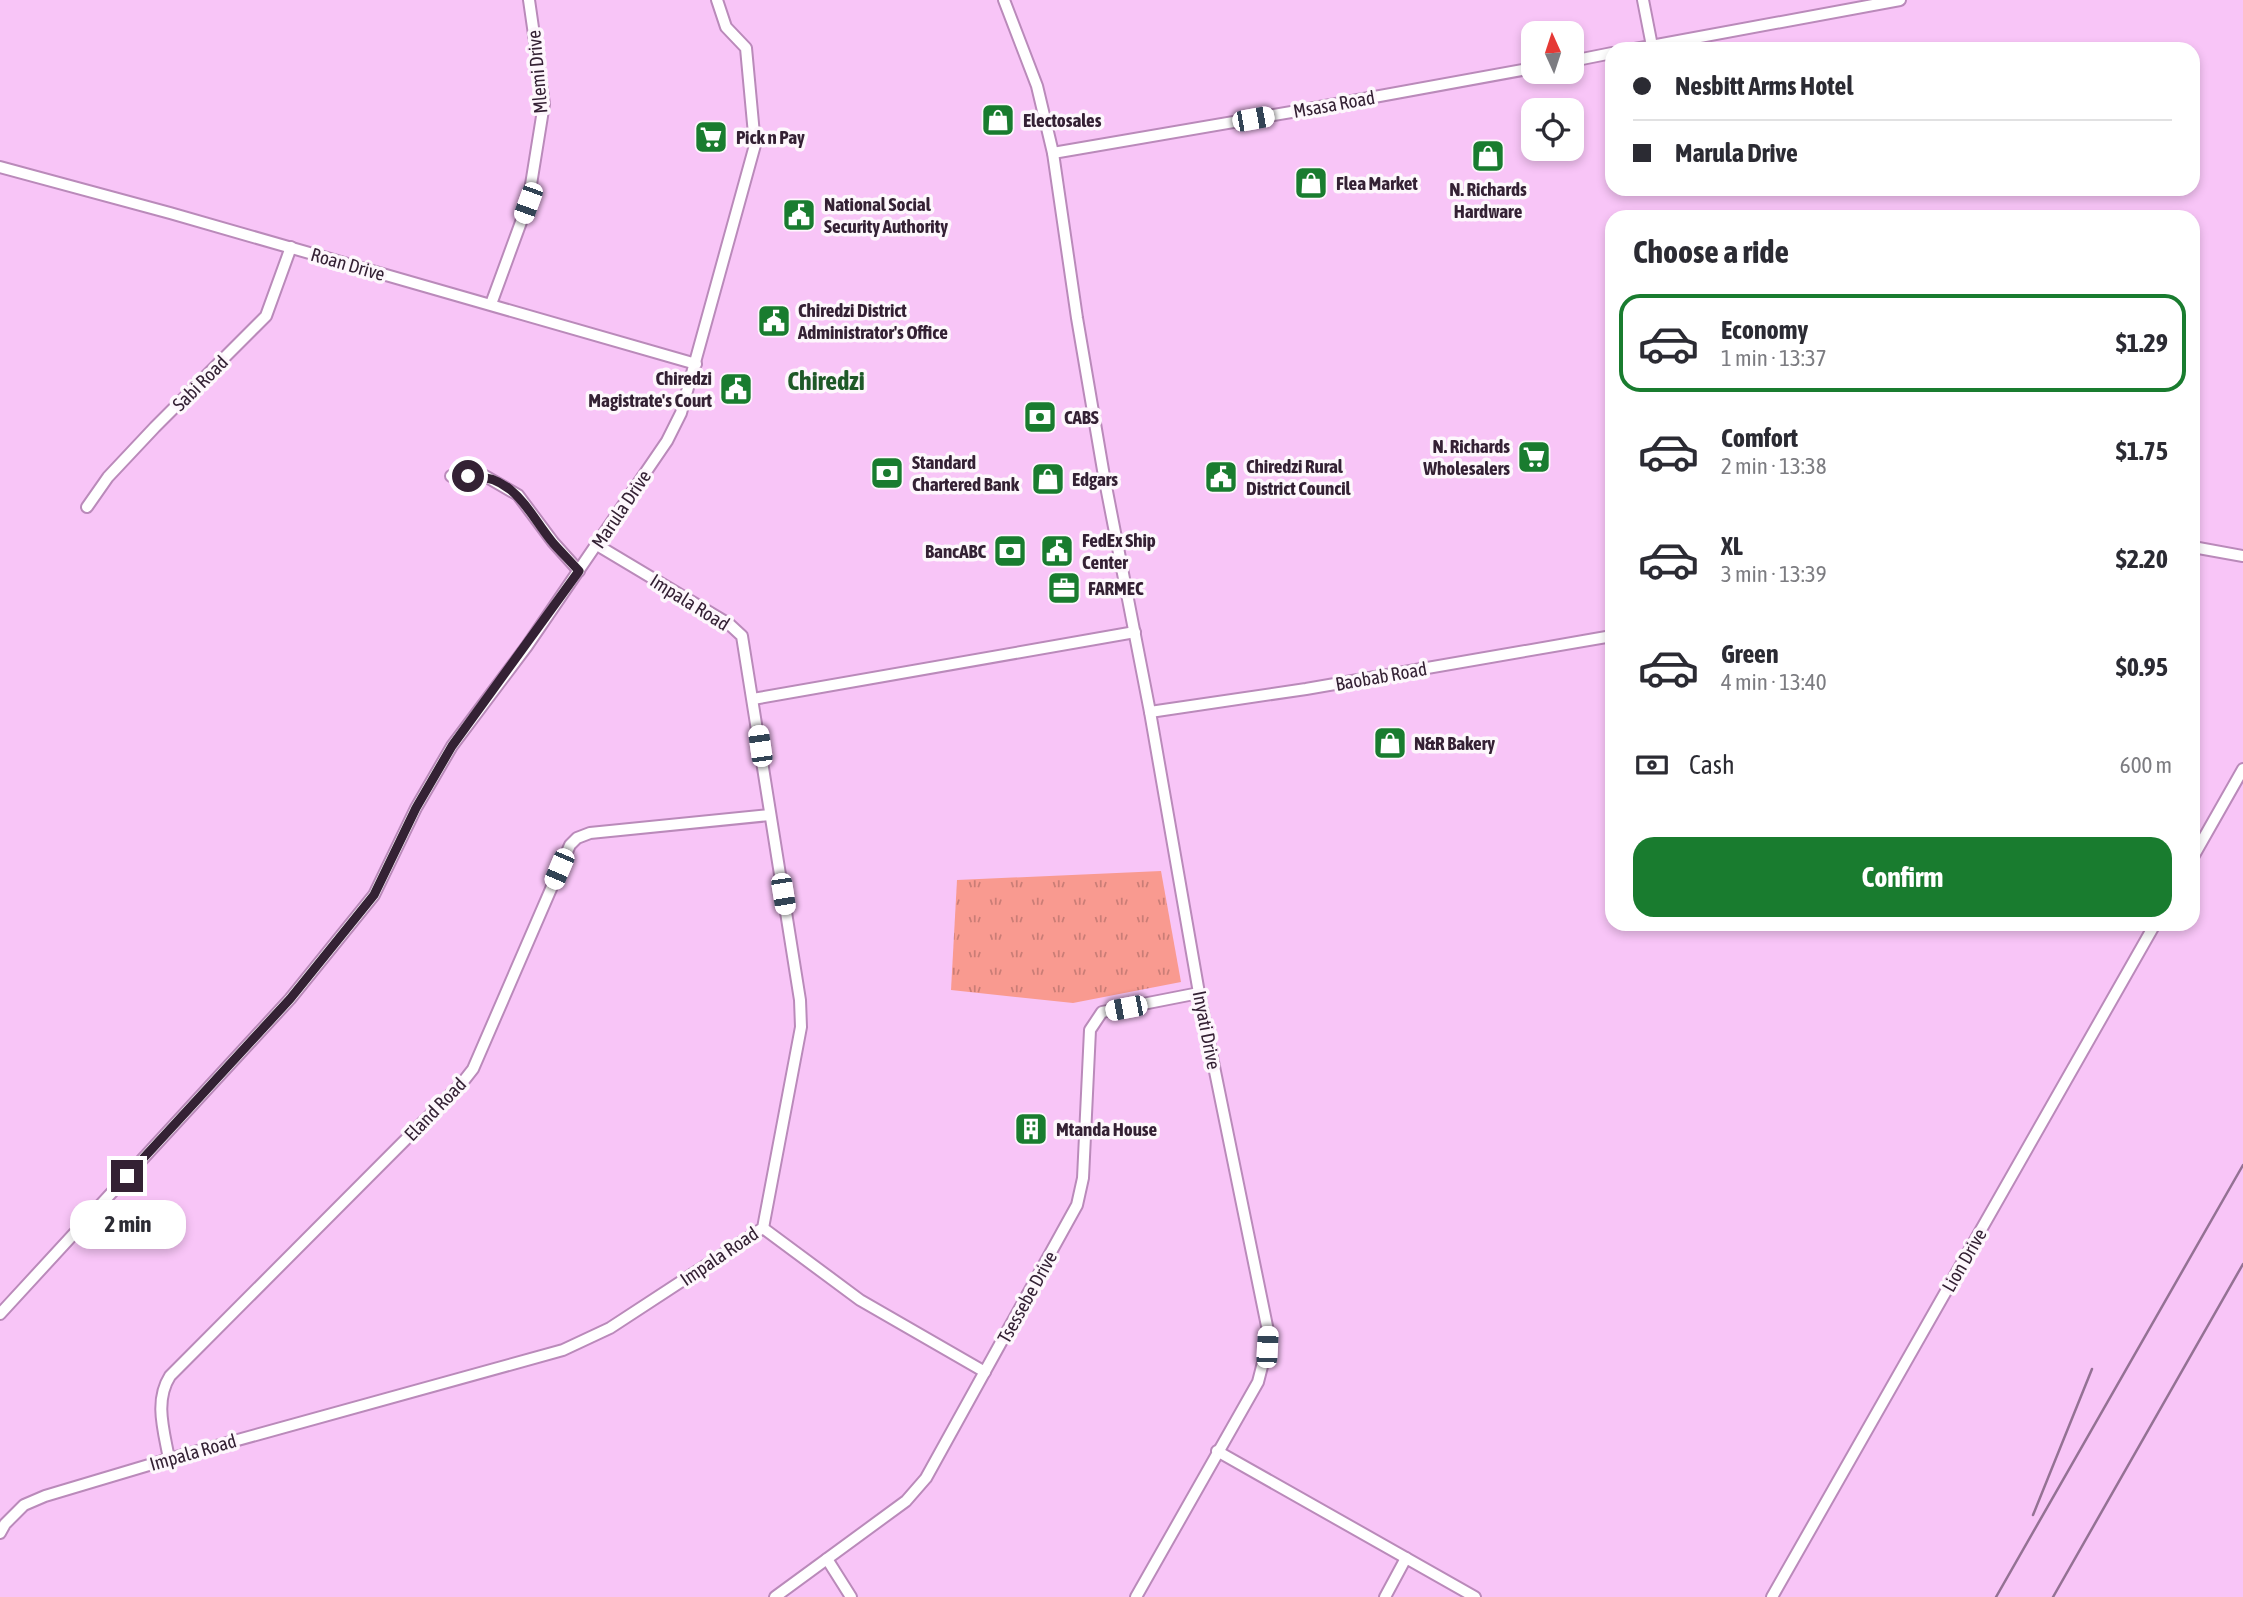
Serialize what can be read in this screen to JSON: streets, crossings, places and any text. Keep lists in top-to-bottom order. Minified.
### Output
{"streets":{"street":["Mlemi Drive","Msasa Road","Roan Drive","Sabi Road","Marula Drive","Impala Road","Baobab Road","Inyati Drive","Eland Road","Lion Drive","Tsessebe Drive"]},"crossings":[["Mlemi Drive","Roan Drive"],["Msasa Road","Inyati Drive"],["Roan Drive","Sabi Road"],["Roan Drive","Marula Drive"],["Marula Drive","Impala Road"],["Impala Road","Eland Road"],["Baobab Road","Inyati Drive"],["Inyati Drive","Tsessebe Drive"]],"districts":["Chiredzi"],"places":{"shop":["Electosales","N. Richards Hardware","Flea Market","Edgars","N&R Bakery"],"supermarket":["Pick n Pay","N. Richards Wholesalers"],"public building":["National Social Security Authority","Chiredzi District Administrator's Office","Chiredzi Magistrate's Court","Chiredzi Rural District Council","FedEx Ship Center"],"bank":["CABS","Standard Chartered Bank","BancABC"],"office":["FARMEC"],"building":["Mtanda House"]},"north":"top","page":{"banner":["Nesbitt Arms Hotel","Marula Drive"],"heading":"Choose a ride","list":[{"name":"Economy","note":"1 min · 13:37","value":"$1.29"},{"name":"Comfort","note":"2 min · 13:38","value":"$1.75"},{"name":"XL","note":"3 min · 13:39","value":"$2.20"},{"name":"Green","note":"4 min · 13:40","value":"$0.95"}],"pay":["Cash","600 m"],"buttons":"Confirm","bubble":"2 min"}}
